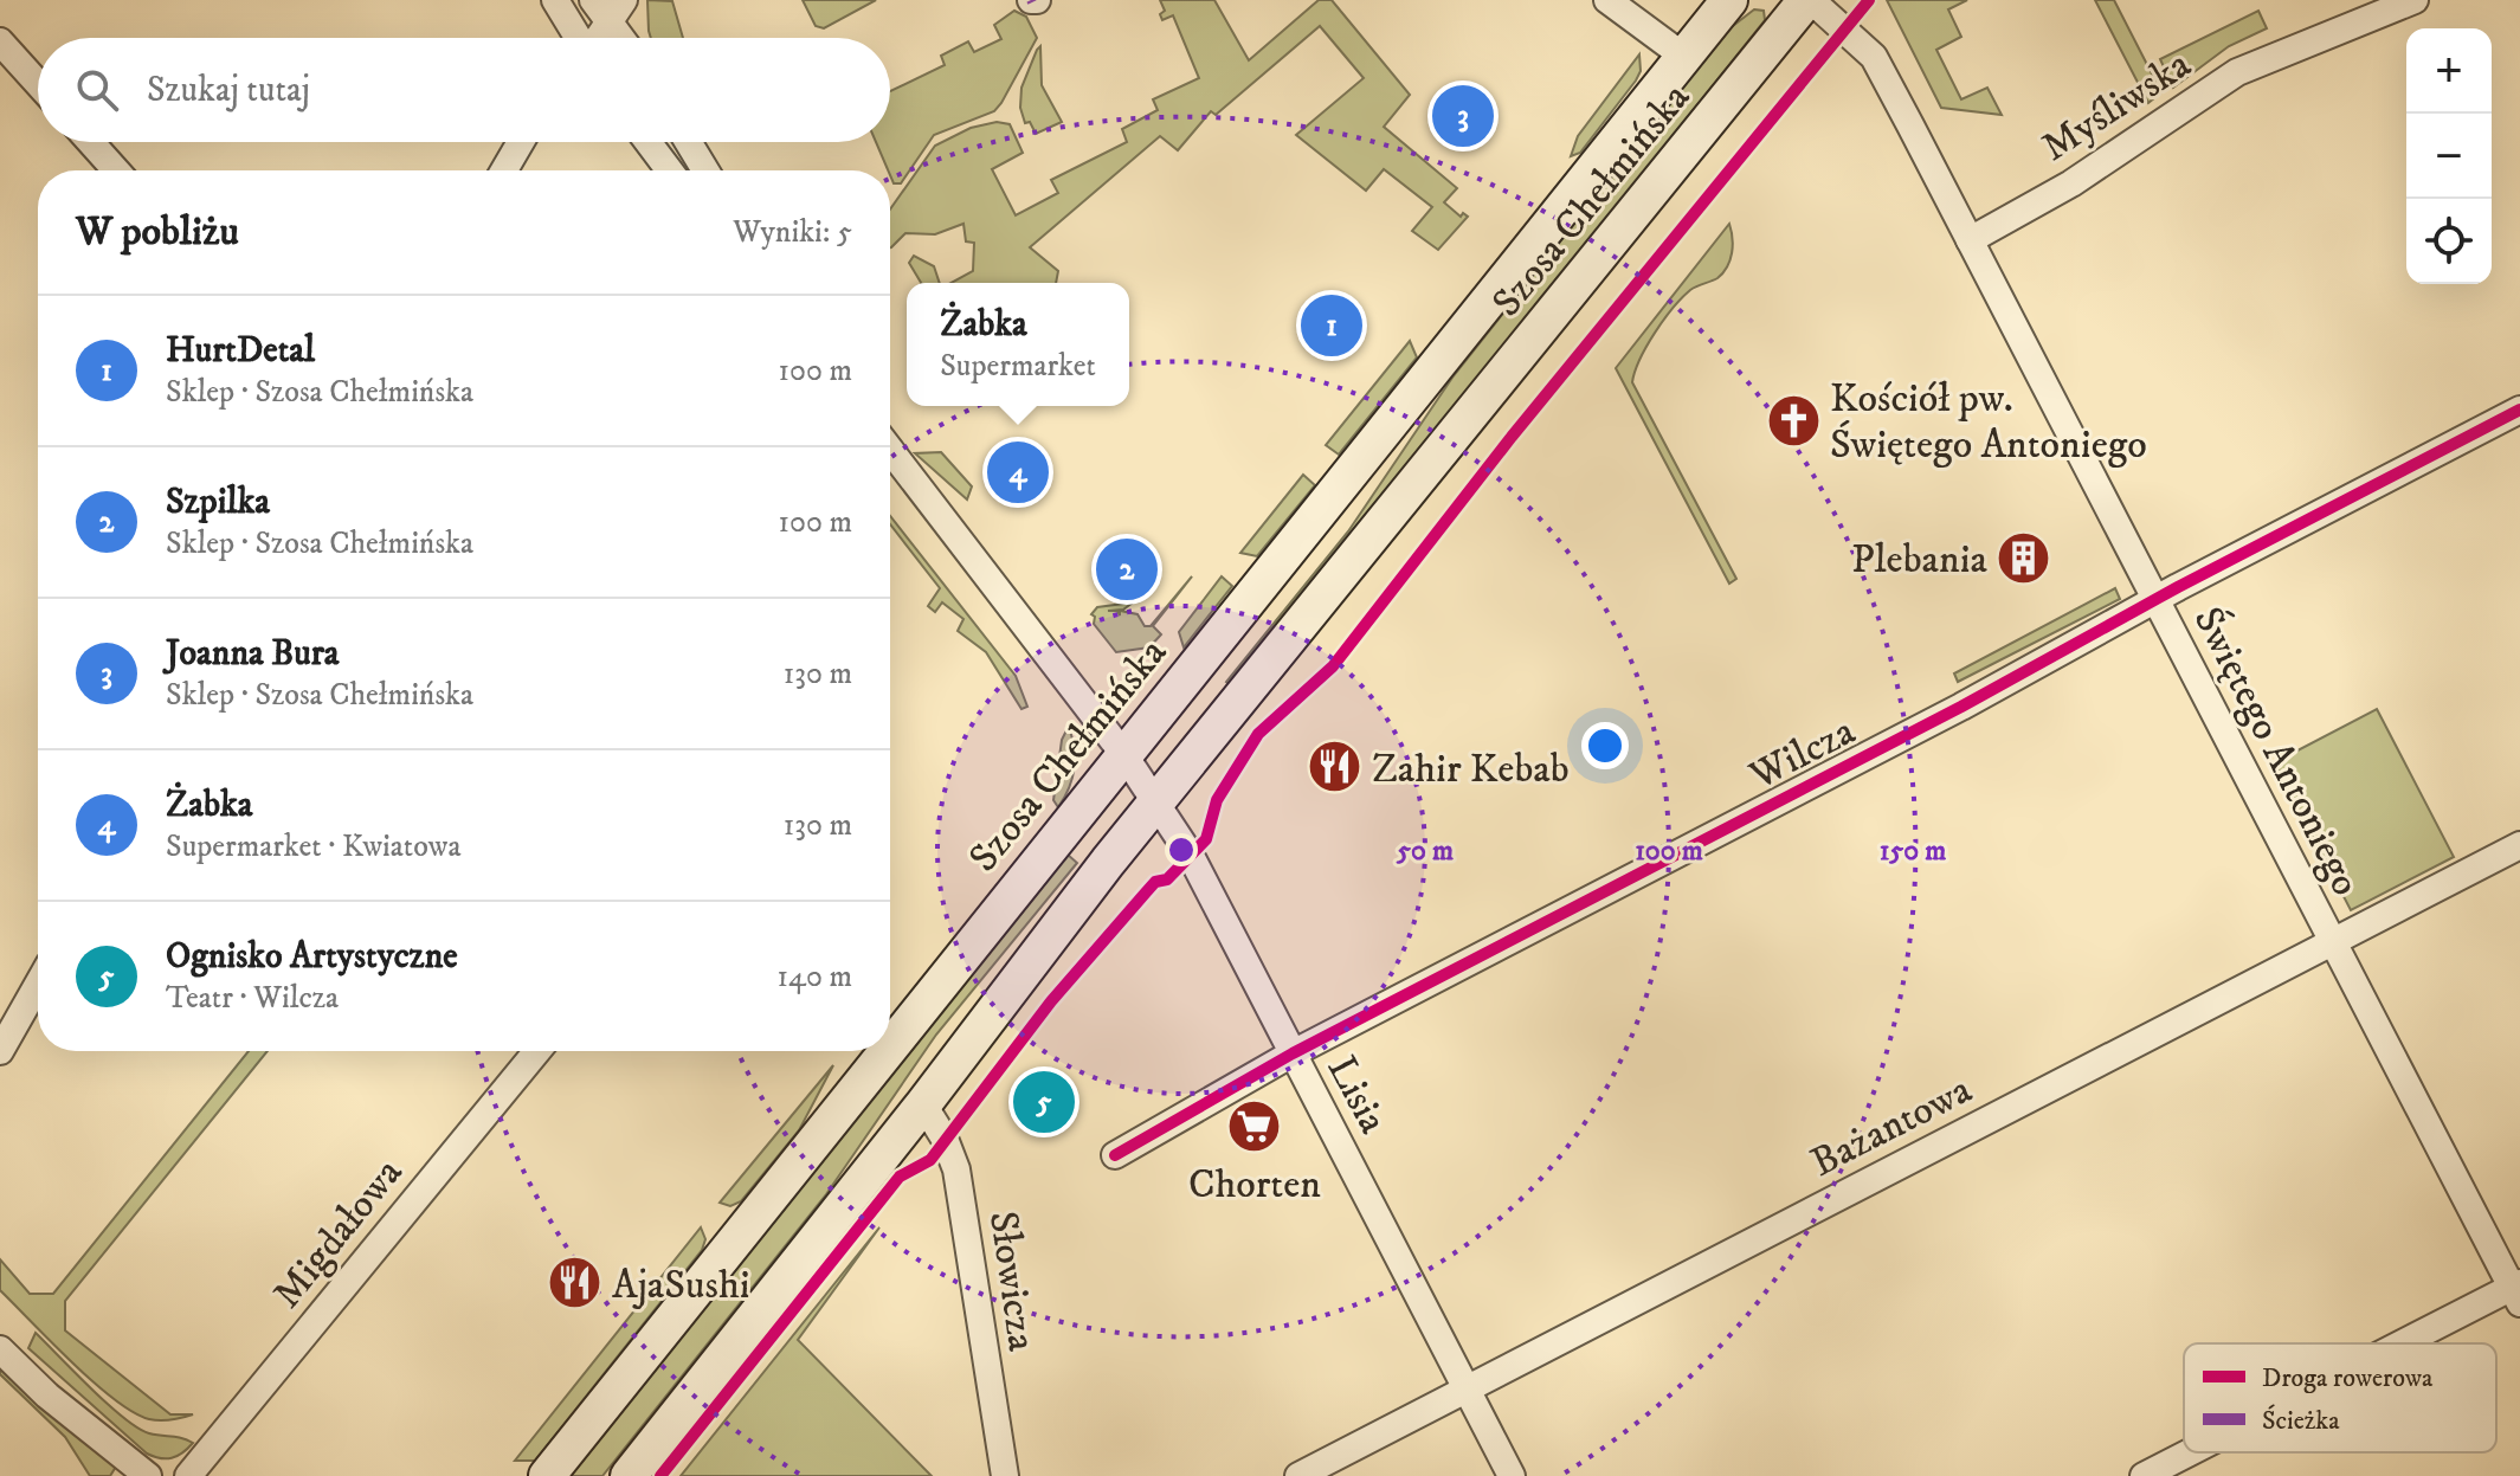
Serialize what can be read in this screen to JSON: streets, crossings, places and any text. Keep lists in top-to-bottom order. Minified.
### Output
{"streets":{"main road":["Szosa Chełmińska"],"street":["Myśliwska","Świętego Antoniego","Wilcza","Lisia","Bażantowa","Migdałowa","Słowicza"]},"crossings":[["Myśliwska","Świętego Antoniego"],["Szosa Chełmińska","Świętego Antoniego"],["Szosa Chełmińska","Lisia"],["Szosa Chełmińska","Słowicza"],["Świętego Antoniego","Wilcza"],["Świętego Antoniego","Bażantowa"],["Wilcza","Lisia"],["Lisia","Bażantowa"]],"places":{"church":["Kościół pw. Świętego Antoniego"],"building":["Plebania"],"restaurant":["Zahir Kebab","AjaSushi"],"supermarket":["Chorten"]},"legend":["Droga rowerowa","Ścieżka"],"page":{"map_buttons":["+","−"],"search":"Szukaj tutaj","pins":["3","1","4","2","5"],"heading":["W pobliżu","Wyniki: 5"],"popup":["Żabka","Supermarket"],"list":[{"mark":"1","name":"HurtDetal","note":"Sklep · Szosa Chełmińska","value":"100 m"},{"mark":"2","name":"Szpilka","note":"Sklep · Szosa Chełmińska","value":"100 m"},{"mark":"3","name":"Joanna Bura","note":"Sklep · Szosa Chełmińska","value":"130 m"},{"mark":"4","name":"Żabka","note":"Supermarket · Kwiatowa","value":"130 m"},{"mark":"5","name":"Ognisko Artystyczne","note":"Teatr · Wilcza","value":"140 m"}]},"rings":["50 m","100 m","150 m"]}
